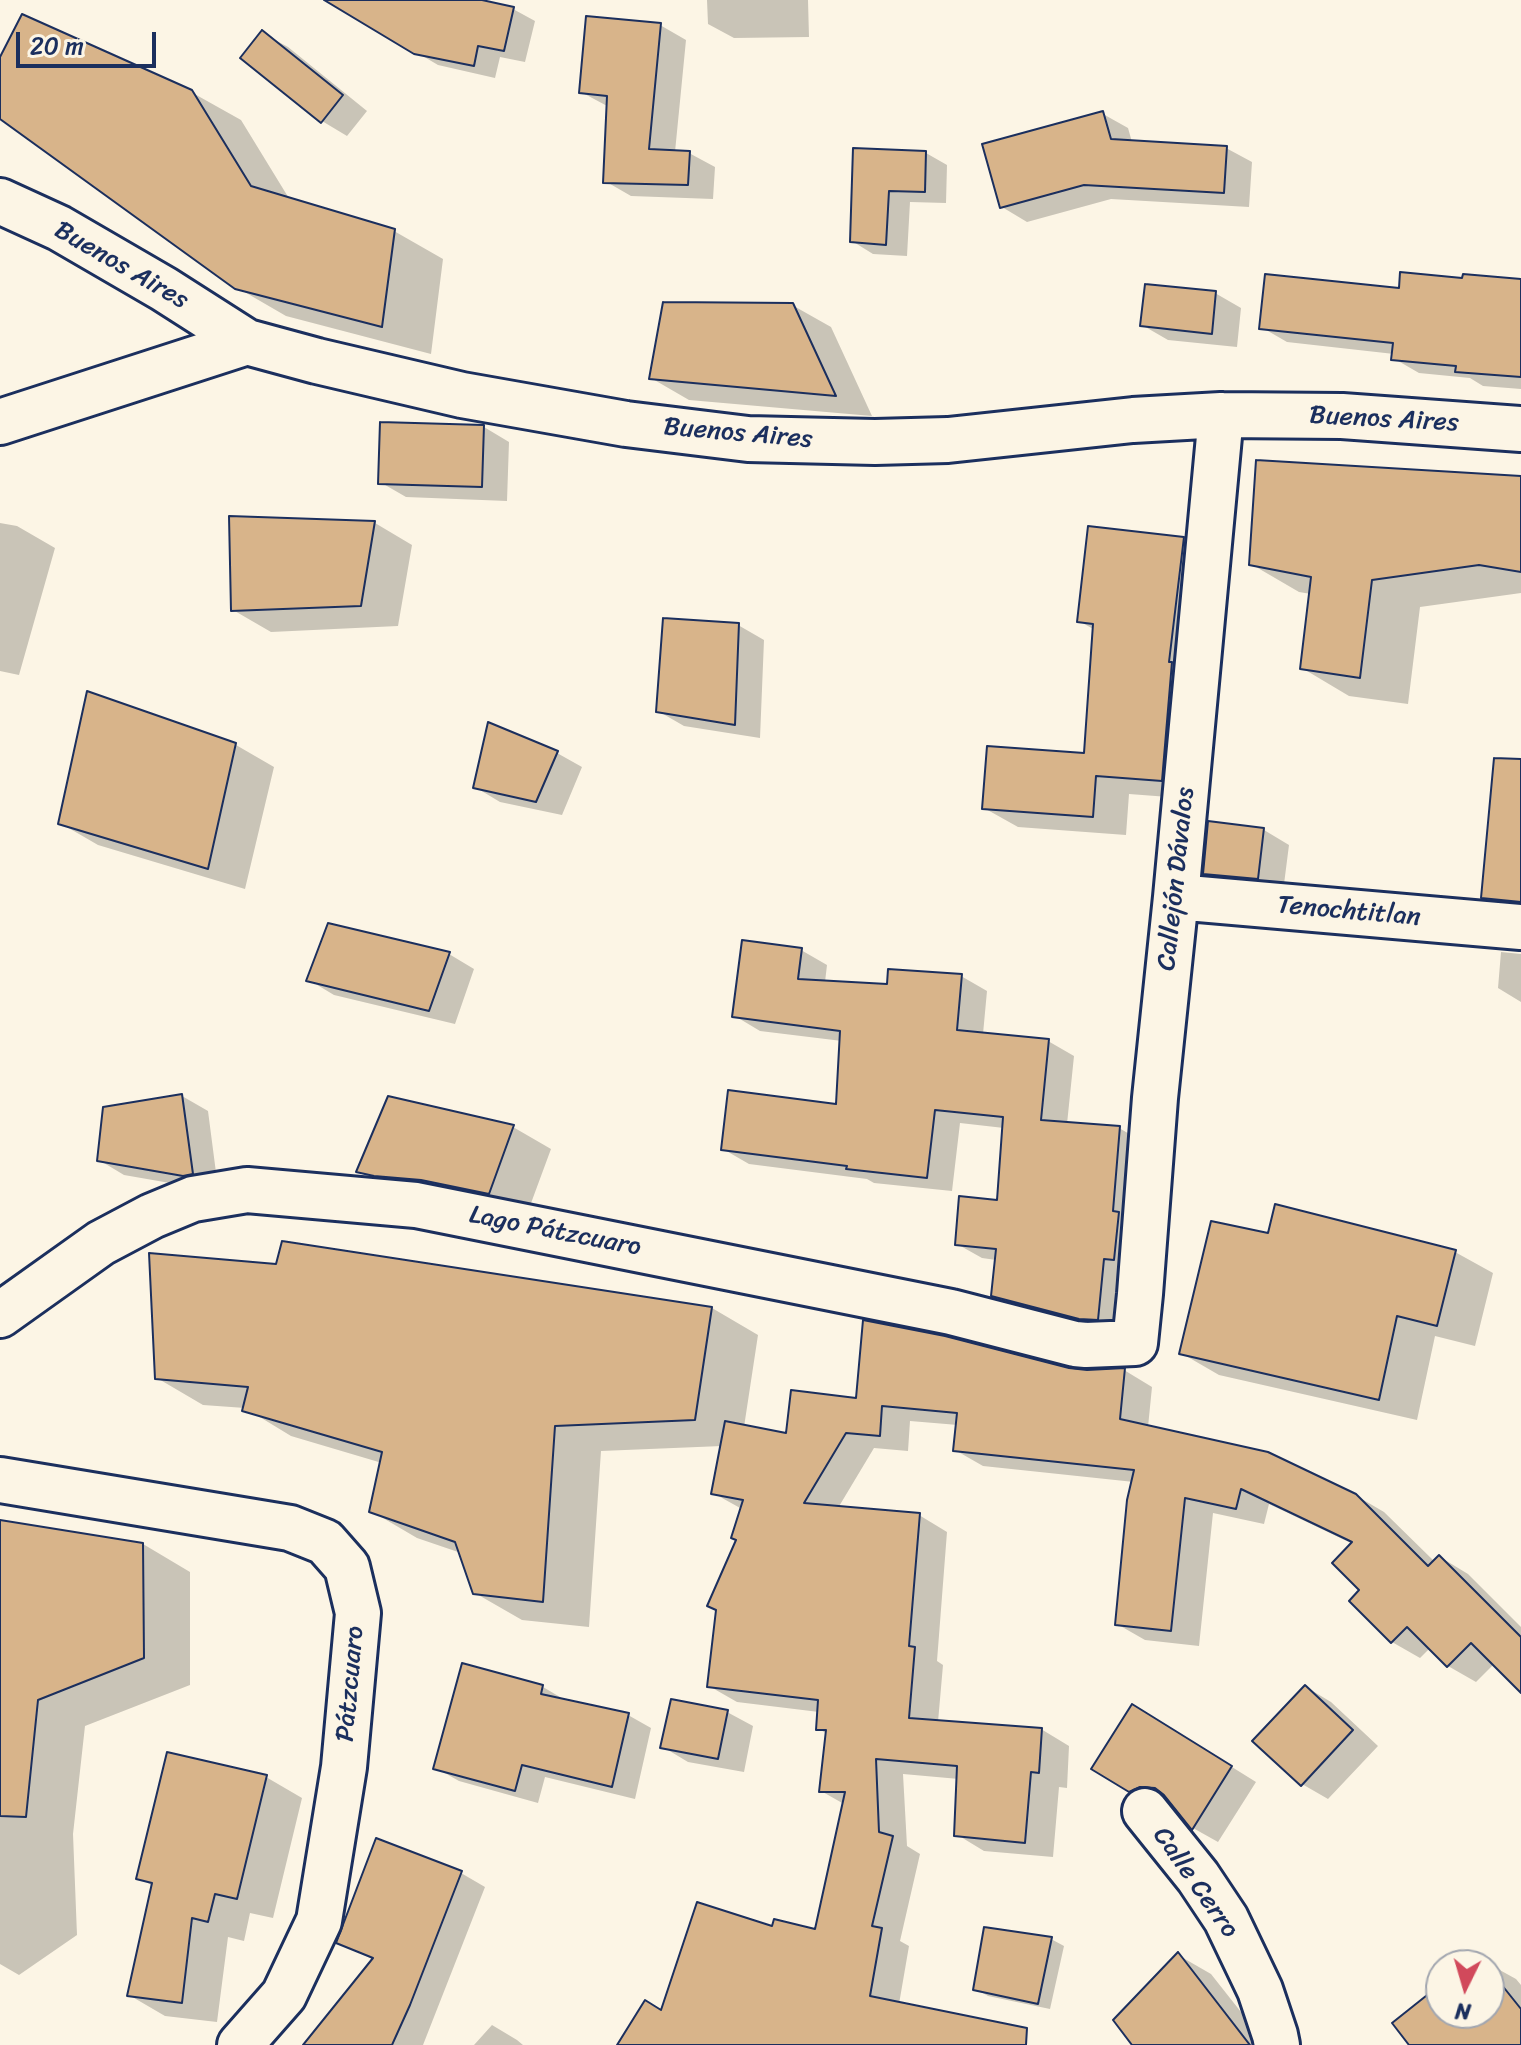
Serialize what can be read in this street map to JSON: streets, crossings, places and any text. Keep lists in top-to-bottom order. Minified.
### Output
{"streets":{"street":["Buenos Aires","Callejón Dávalos","Tenochtitlan","Lago Pátzcuaro","Pátzcuaro","Calle Cerro"]},"crossings":[["Buenos Aires","Callejón Dávalos"],["Callejón Dávalos","Tenochtitlan"],["Callejón Dávalos","Lago Pátzcuaro"]],"scale_bar":"20 m","north":"bottom"}
